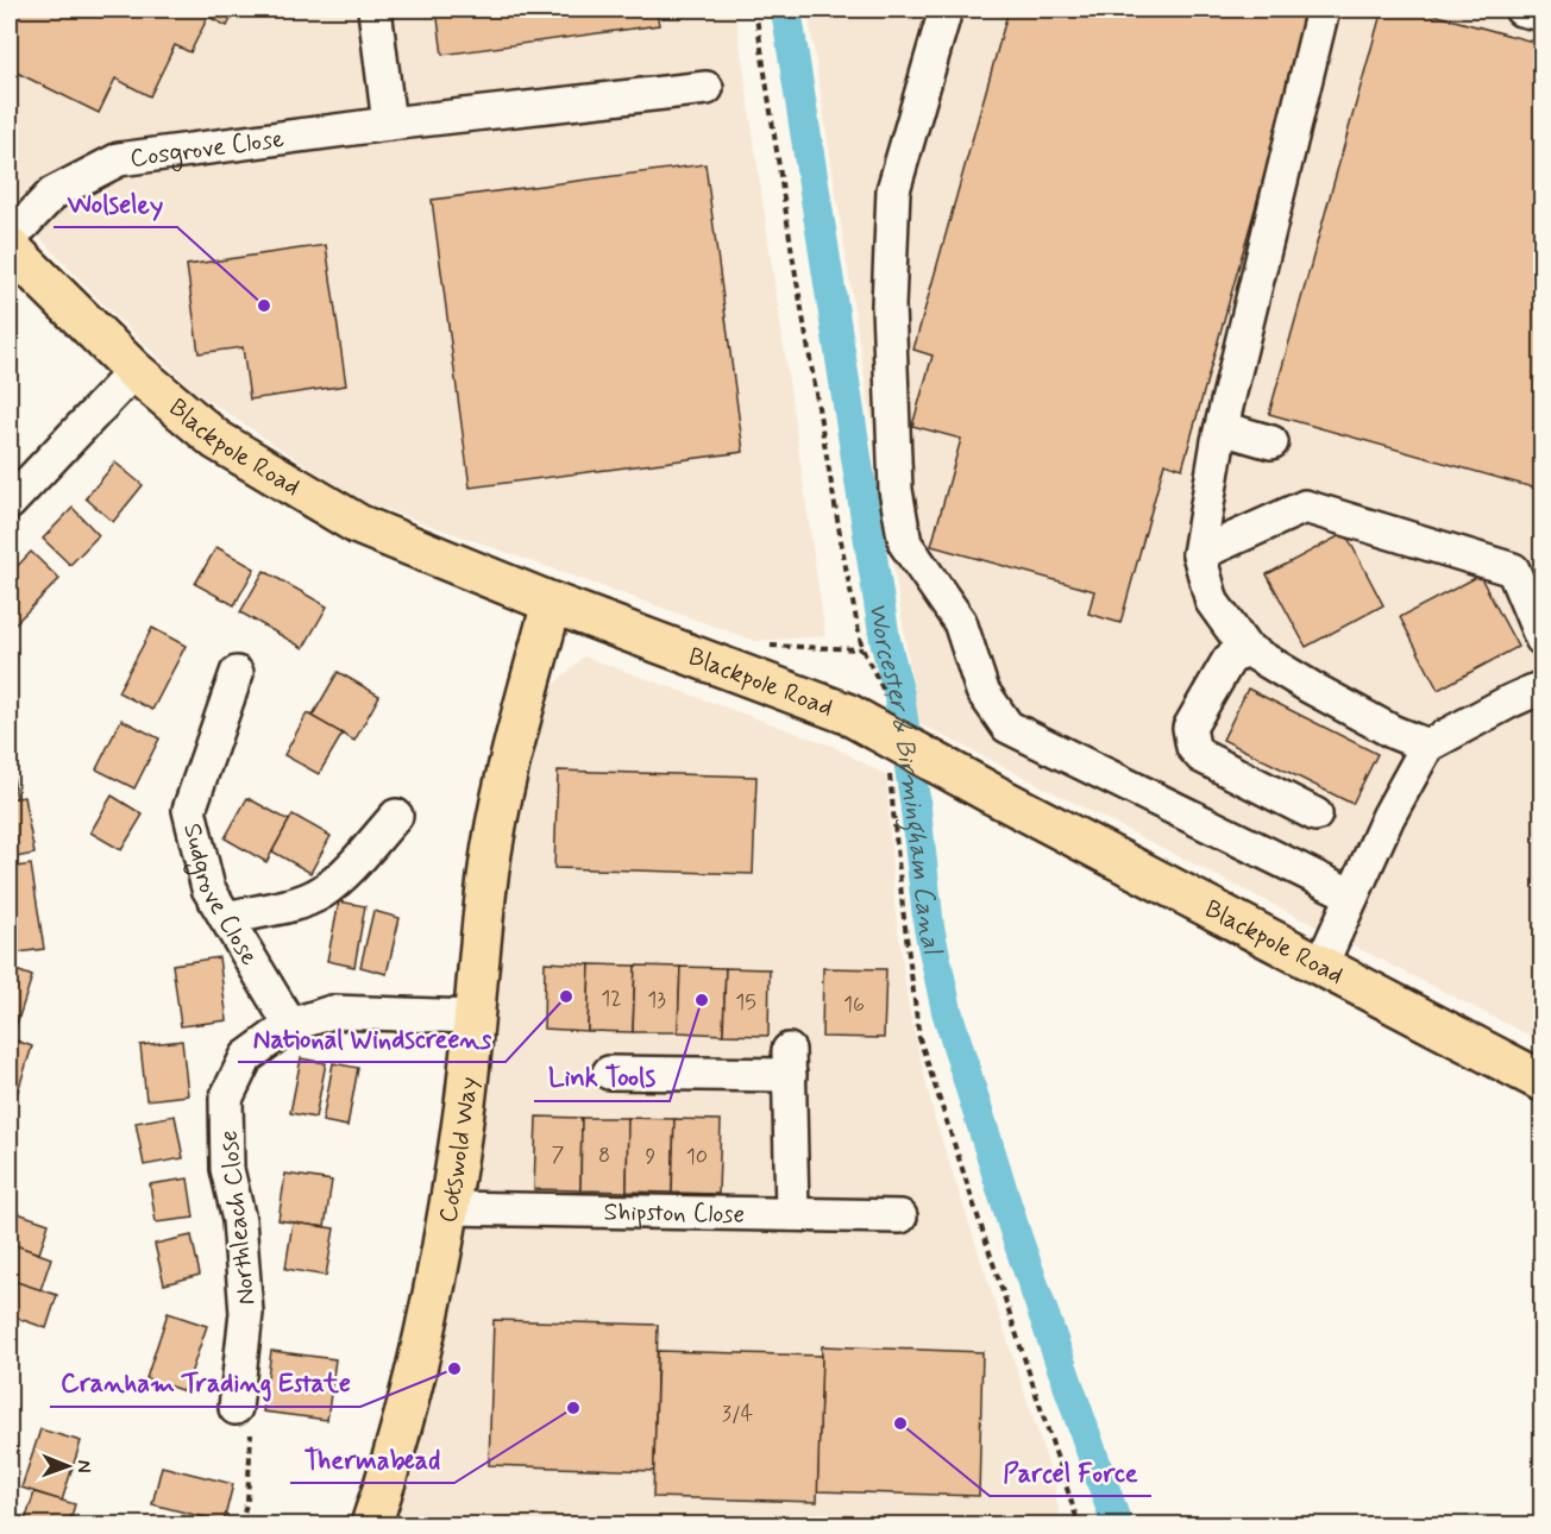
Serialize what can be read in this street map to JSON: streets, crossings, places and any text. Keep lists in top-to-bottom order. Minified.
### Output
{"streets":{"main road":["Blackpole Road","Cotswold Way"],"street":["Cosgrove Close","Sudgrove Close","Shipston Close","Northleach Close"]},"crossings":[["Blackpole Road","Cotswold Way"],["Sudgrove Close","Northleach Close"],["Cotswold Way","Shipston Close"],["Cotswold Way","Northleach Close"]],"water":["Worcester & Birmingham Canal"],"places":["Wolseley","National Windscreens","Link Tools","Cranham Trading Estate","Thermabead","Parcel Force"],"house_numbers":["12","13","15","16","7","8","9","10","3/4"],"north":"right"}
